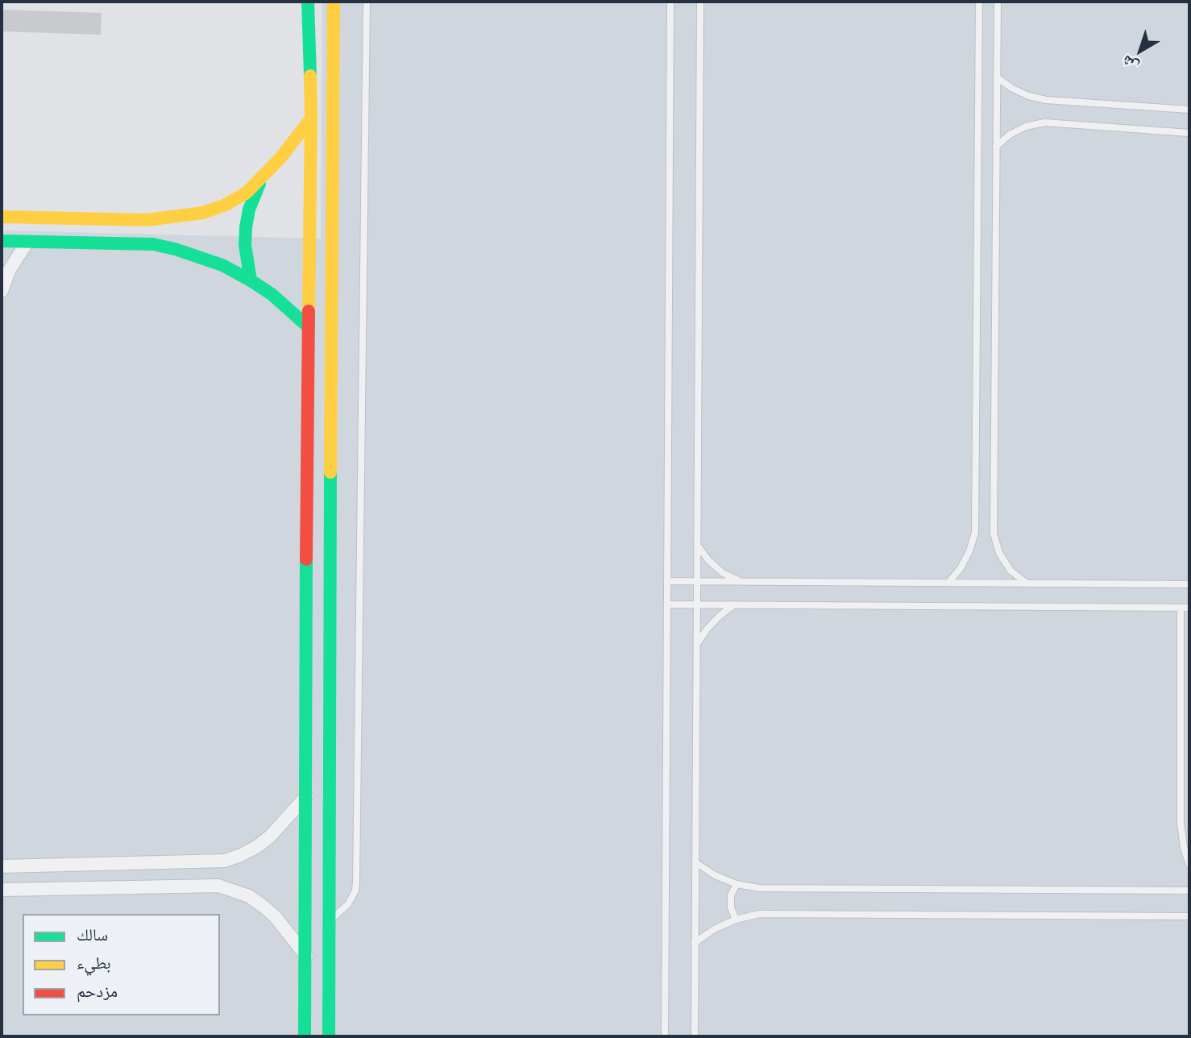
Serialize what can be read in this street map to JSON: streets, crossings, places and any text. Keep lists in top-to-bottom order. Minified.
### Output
{"legend":["سالك","بطيء","مزدحم"],"north":"bottom left"}
